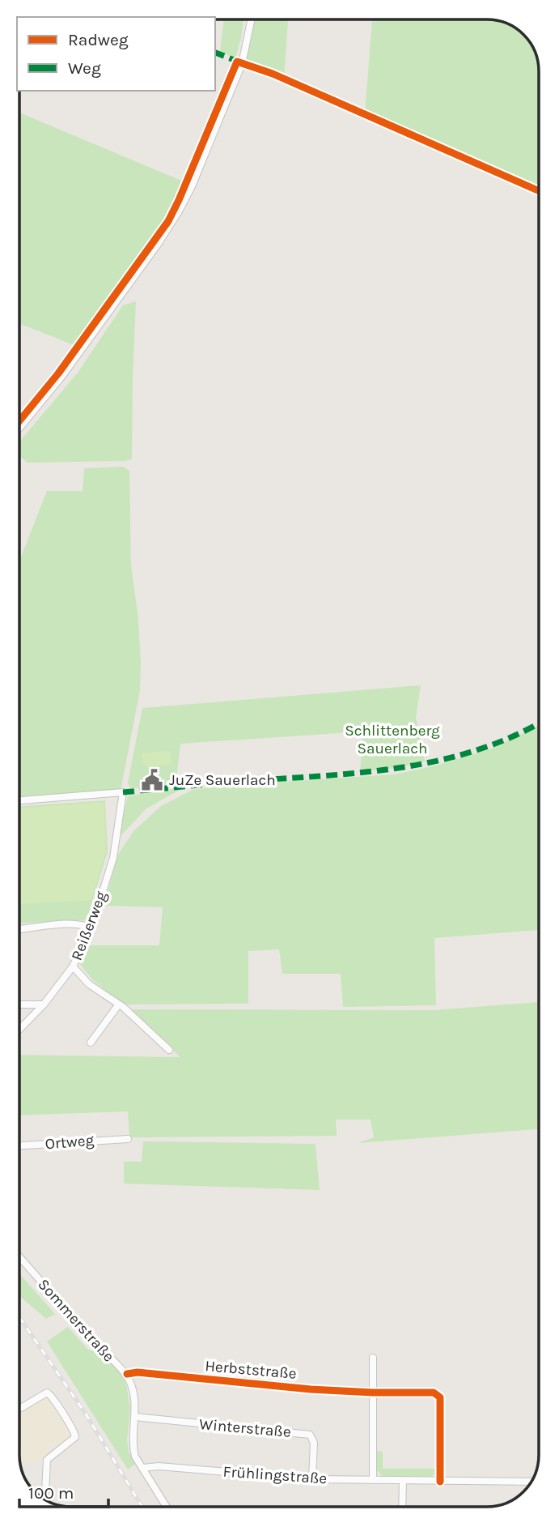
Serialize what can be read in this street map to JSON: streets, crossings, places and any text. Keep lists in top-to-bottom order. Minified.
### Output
{"streets":{"street":["Reißerweg","Ortweg","Sommerstraße","Herbststraße","Winterstraße","Frühlingstraße"]},"crossings":[["Sommerstraße","Herbststraße"],["Sommerstraße","Winterstraße"],["Sommerstraße","Frühlingstraße"],["Winterstraße","Frühlingstraße"]],"parks":["Schlittenberg Sauerlach"],"places":{"public building":["JuZe Sauerlach"]},"legend":["Radweg","Weg"],"scale_bar":"100 m"}
